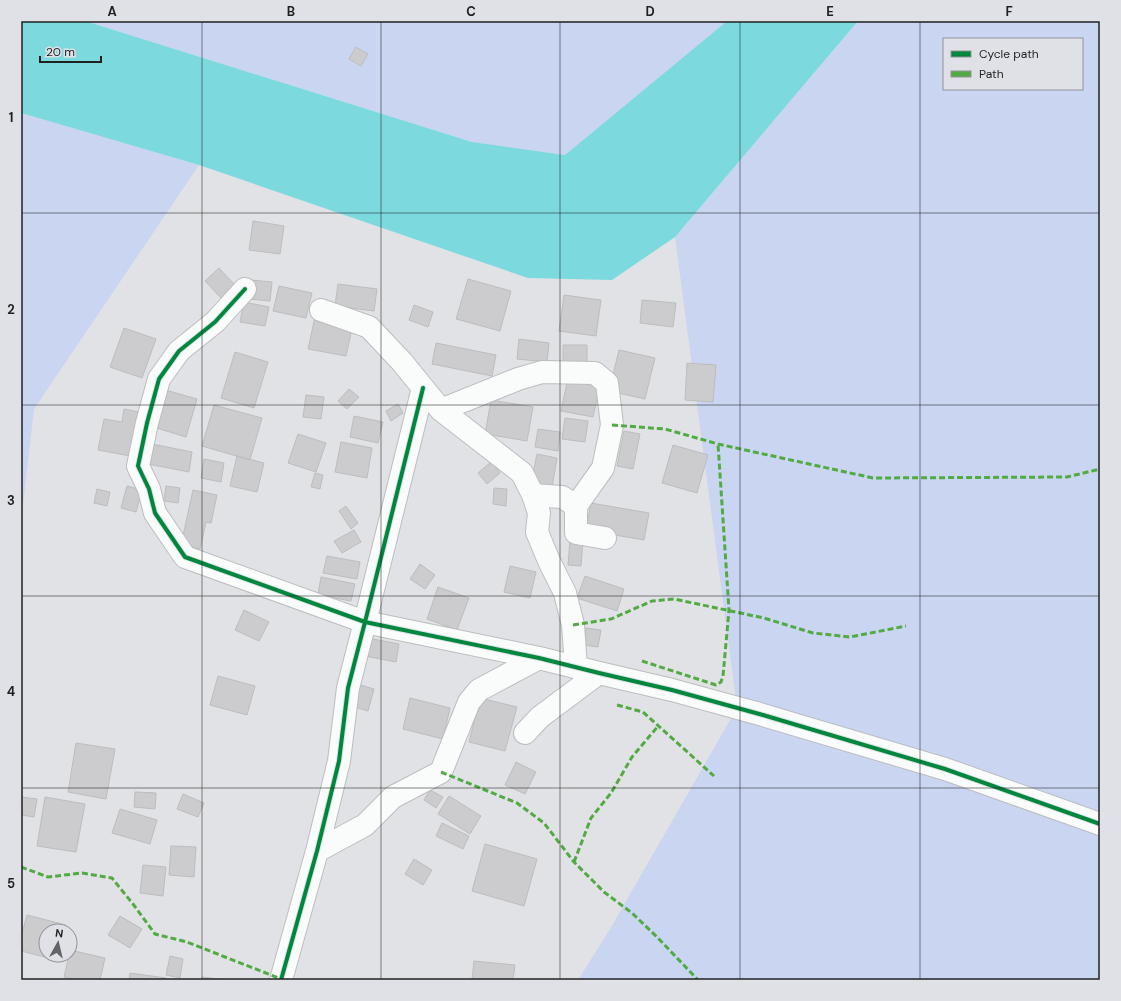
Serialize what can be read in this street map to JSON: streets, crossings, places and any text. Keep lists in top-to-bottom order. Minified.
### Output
{"legend":["Cycle path","Path"],"scale_bar":"20 m","north":"top","grid":{"columns":["A","B","C","D","E","F"],"rows":["1","2","3","4","5"]}}
